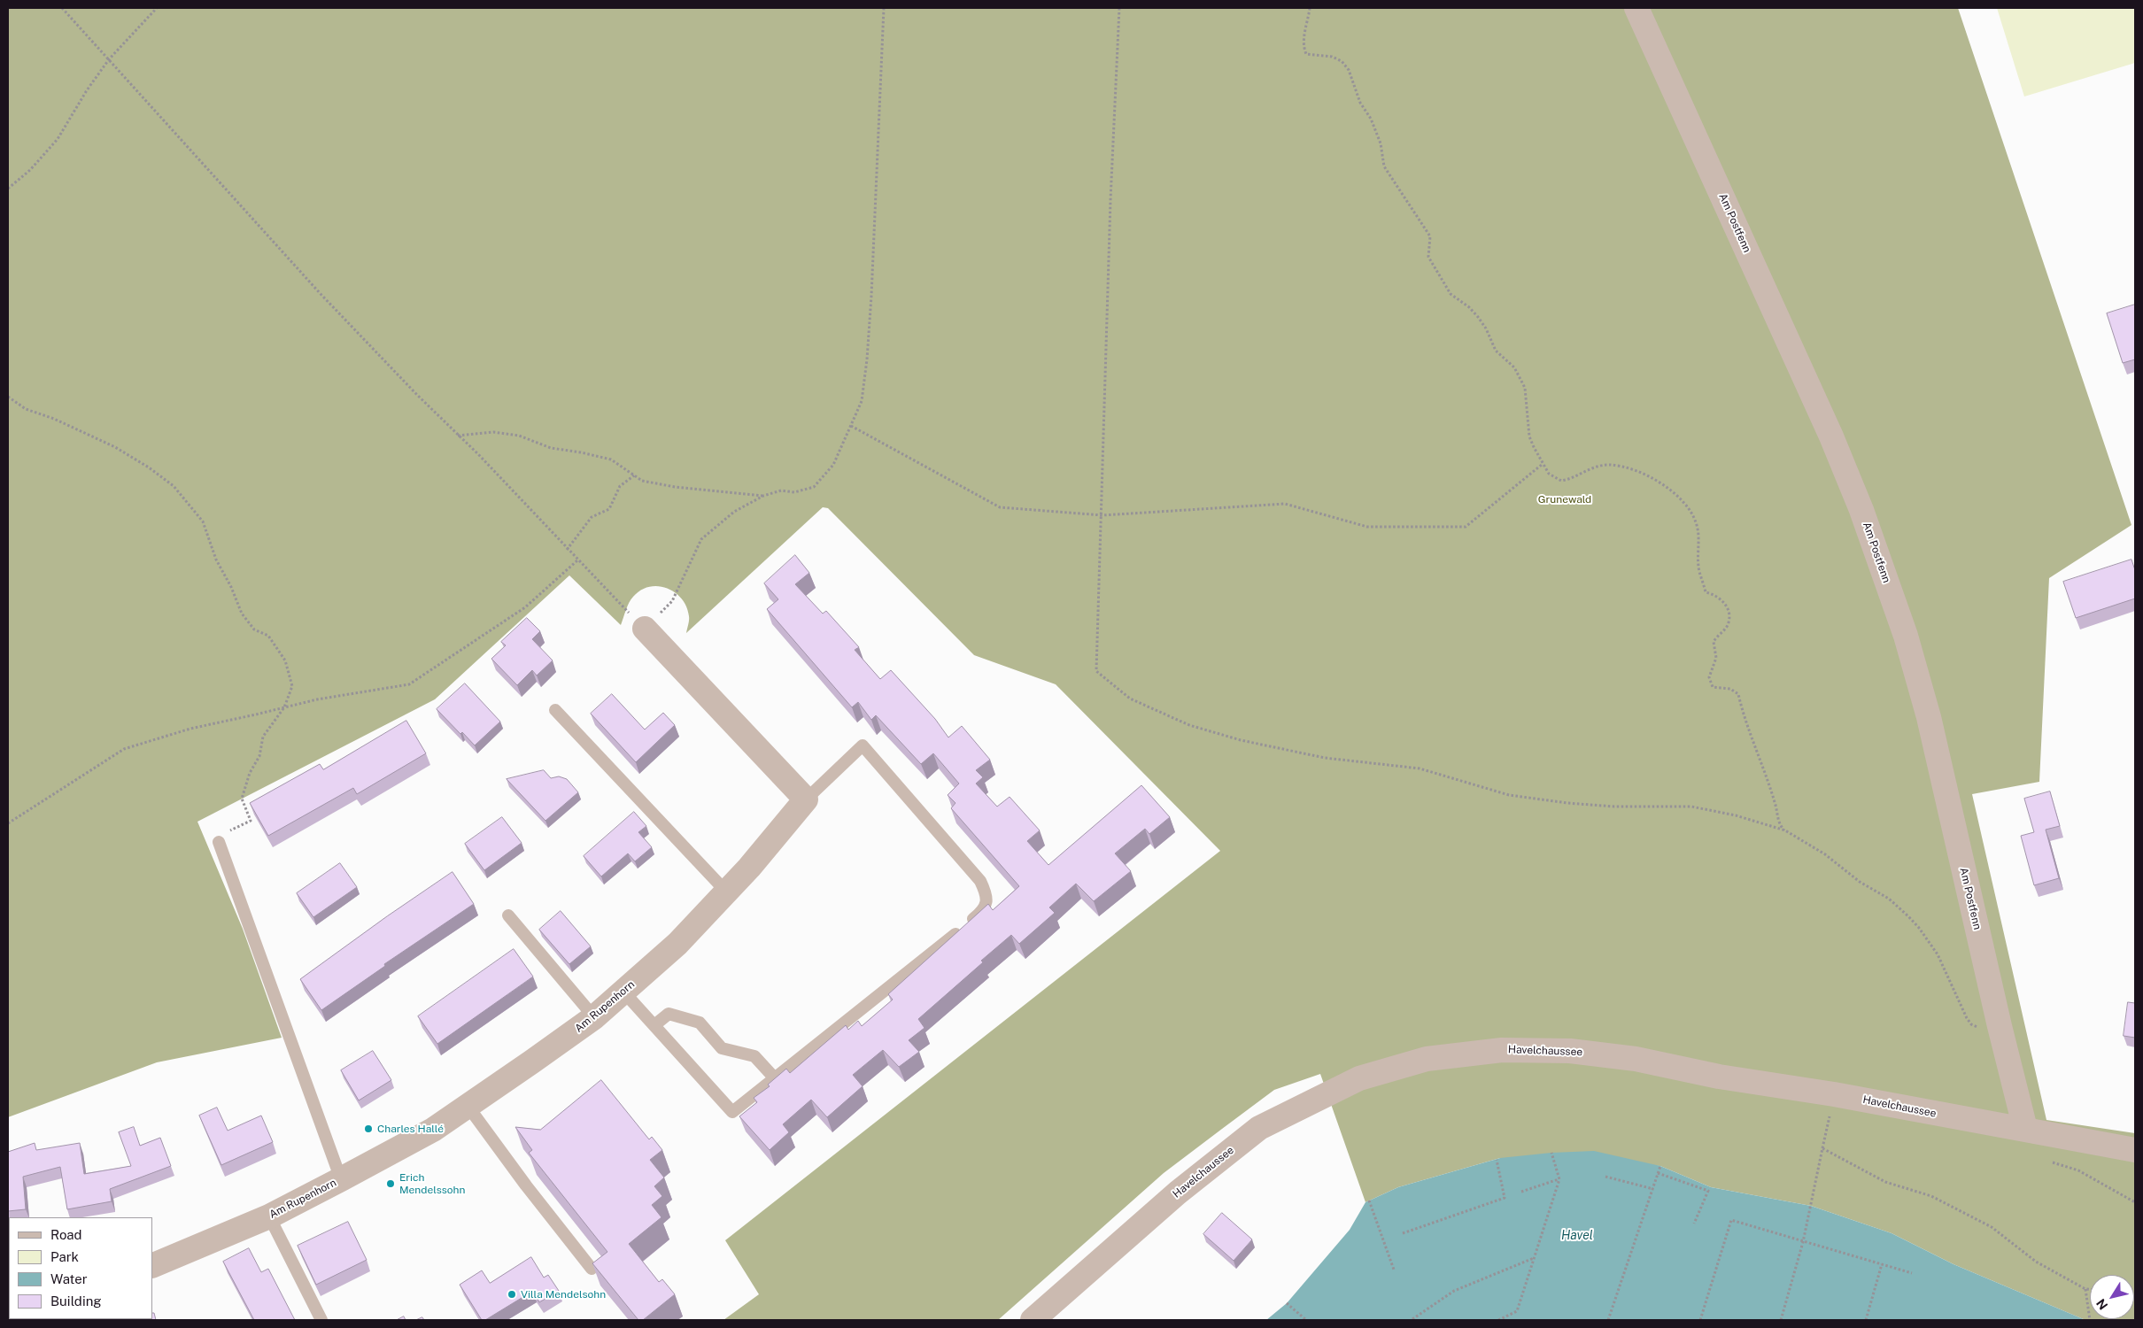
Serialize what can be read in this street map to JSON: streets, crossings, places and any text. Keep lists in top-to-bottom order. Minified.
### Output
{"streets":{"street":["Am Postfenn","Am Rupenhorn","Havelchaussee"]},"crossings":[["Am Postfenn","Havelchaussee"]],"water":["Havel"],"parks":["Grunewald"],"places":["Charles Hallé","Erich Mendelssohn","Villa Mendelsohn"],"legend":["Road","Park","Water","Building"],"north":"bottom left"}
